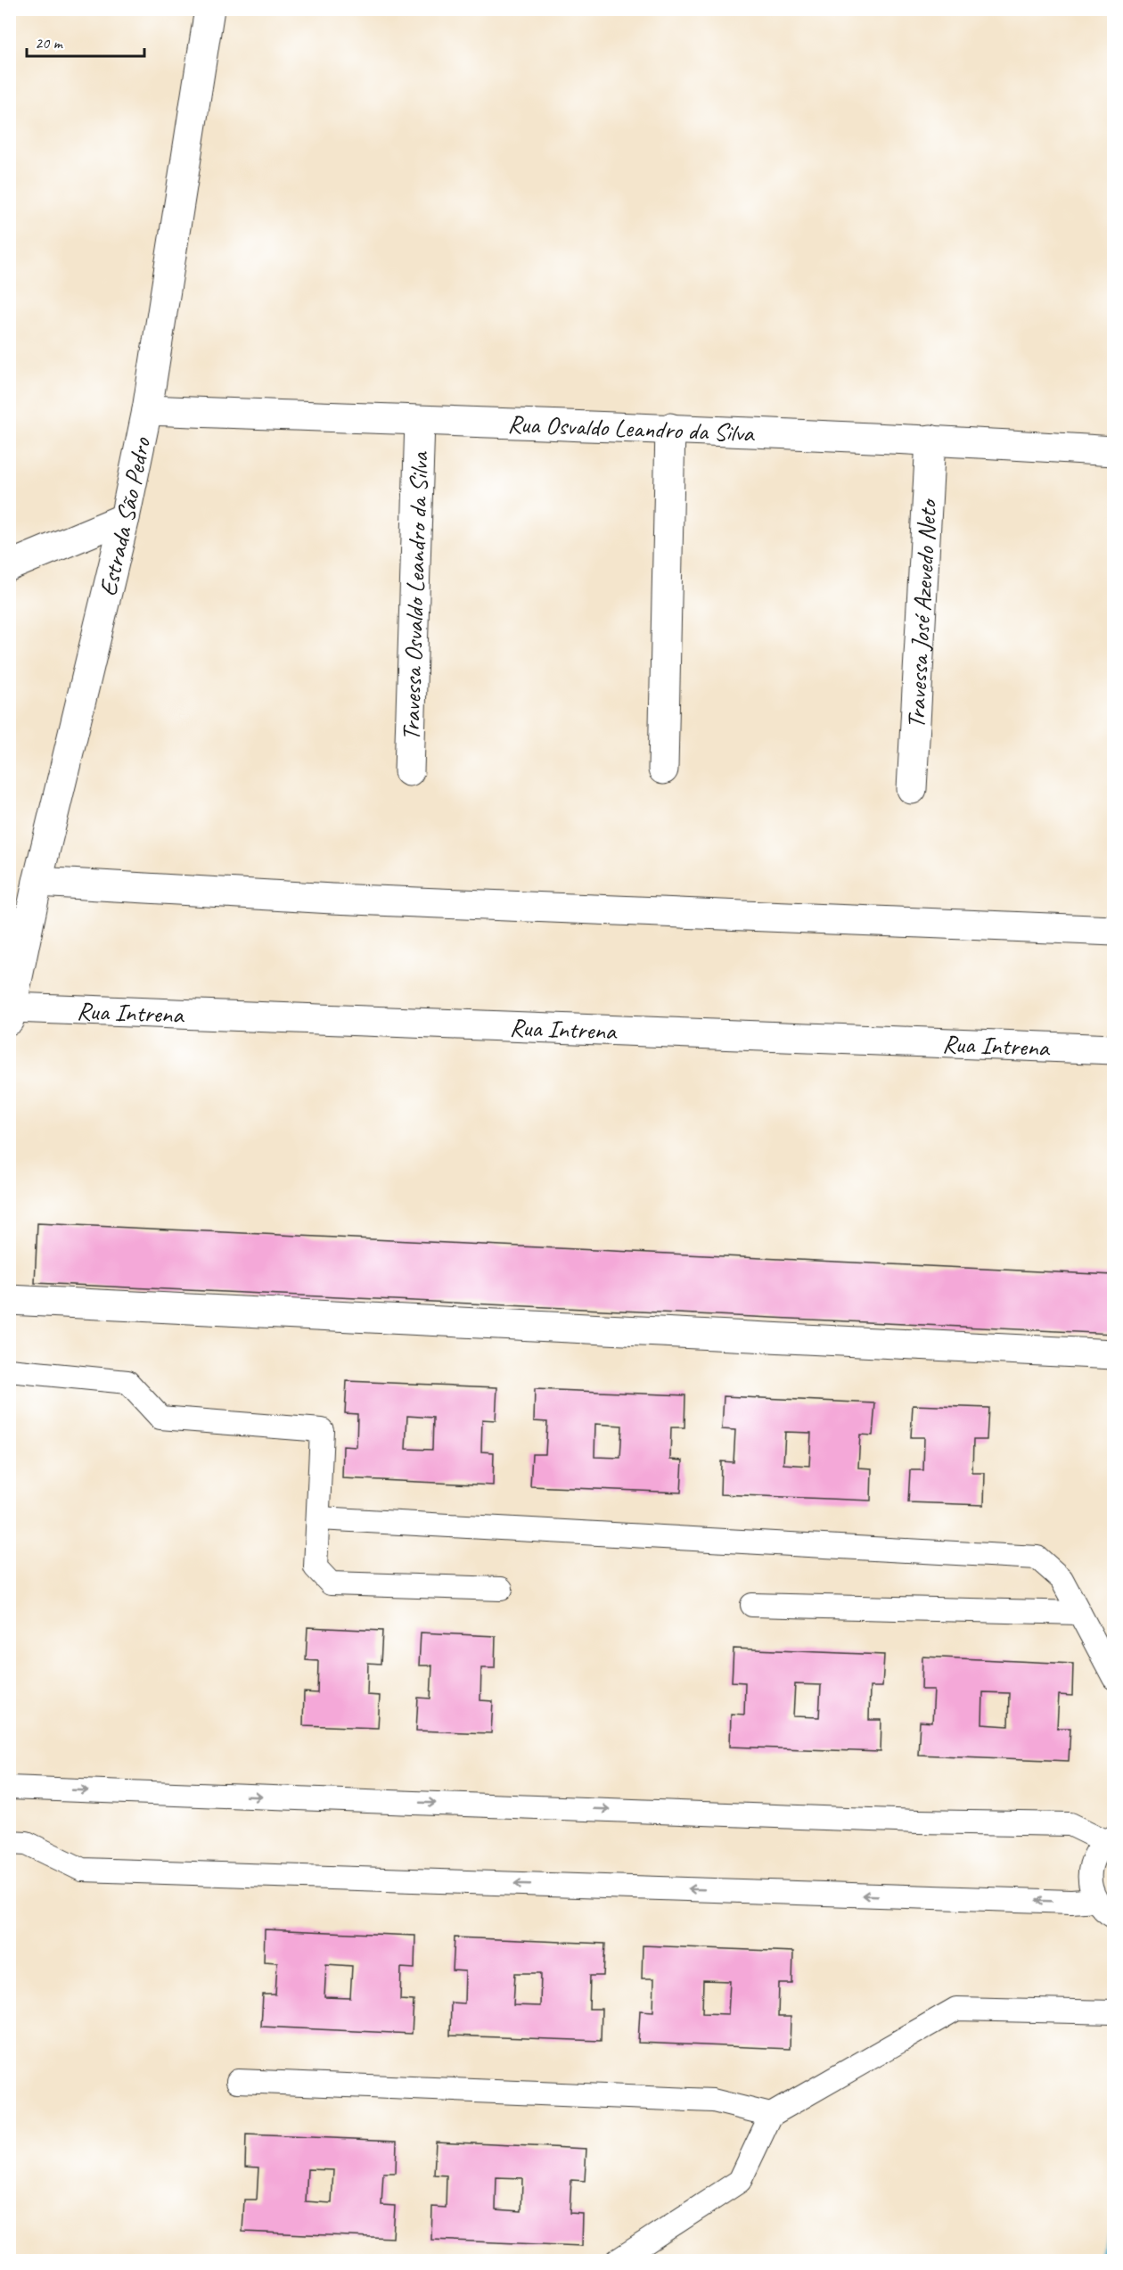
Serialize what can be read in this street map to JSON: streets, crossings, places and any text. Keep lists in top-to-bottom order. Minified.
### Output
{"streets":{"street":["Rua Osvaldo Leandro da Silva","Estrada São Pedro","Travessa Osvaldo Leandro da Silva","Travessa José Azevedo Neto","Rua Intrena"]},"crossings":[["Rua Osvaldo Leandro da Silva","Estrada São Pedro"],["Rua Osvaldo Leandro da Silva","Travessa Osvaldo Leandro da Silva"],["Rua Osvaldo Leandro da Silva","Travessa José Azevedo Neto"],["Estrada São Pedro","Rua Intrena"]],"scale_bar":"20 m"}
